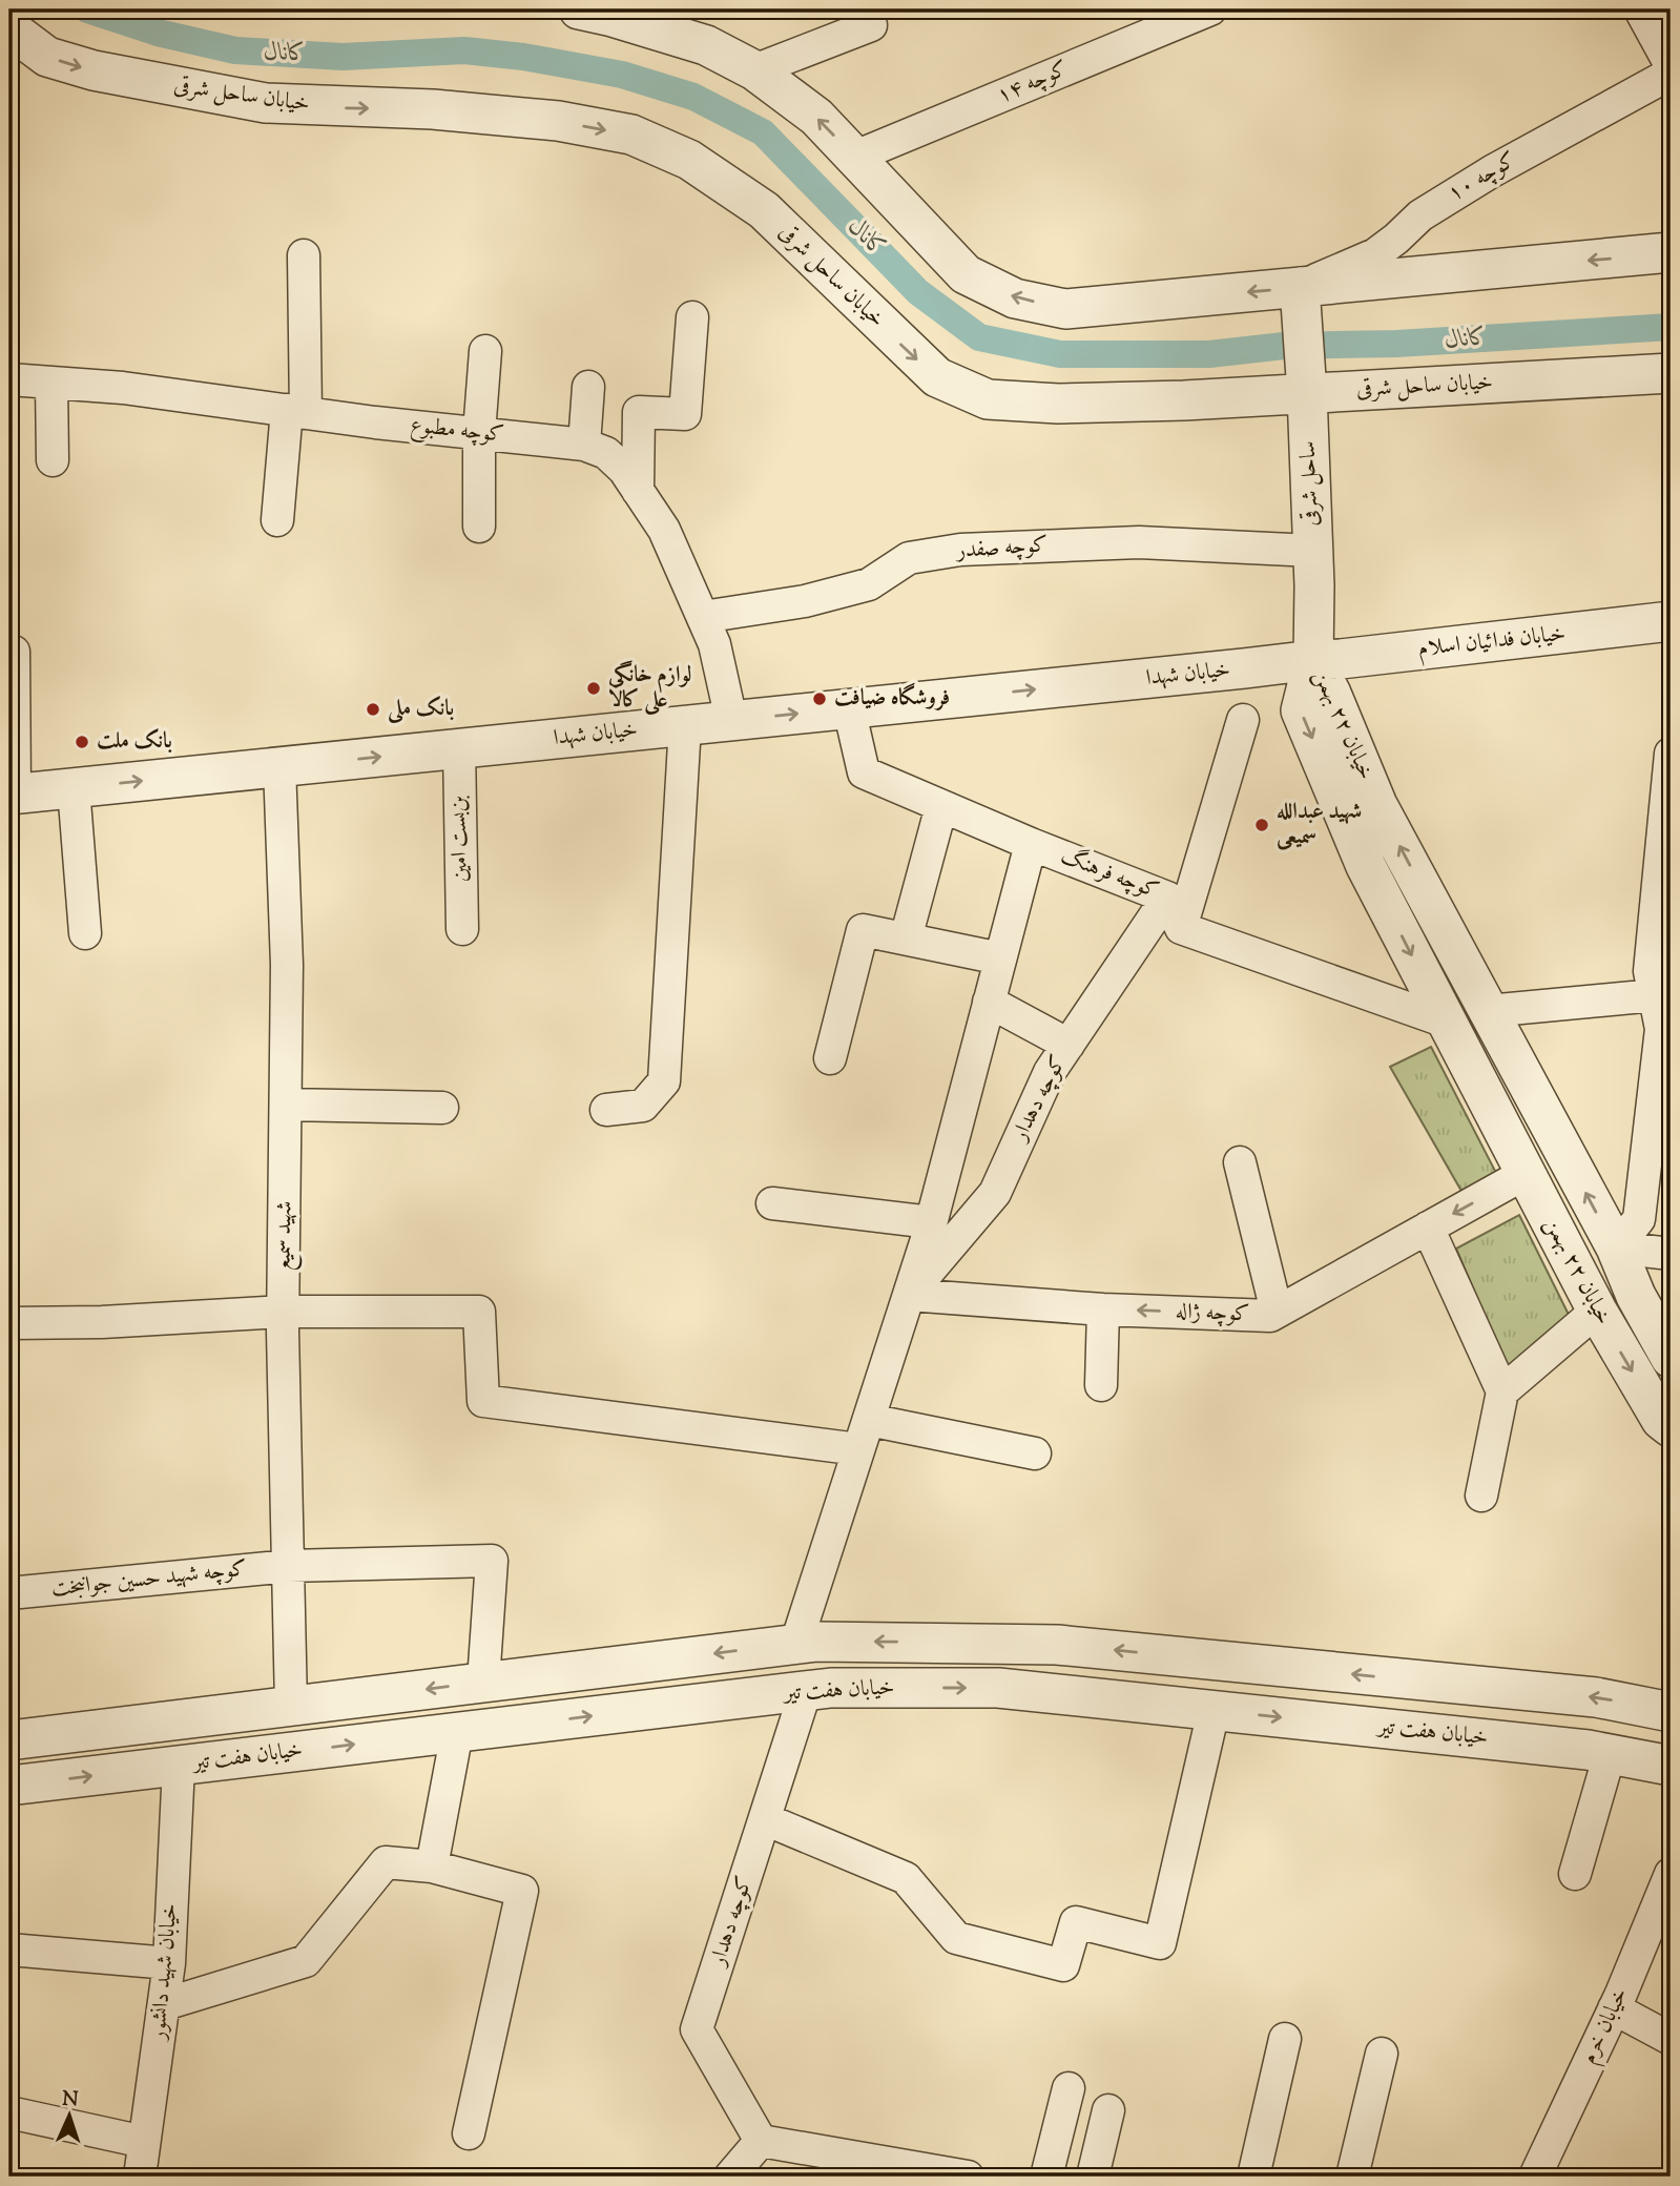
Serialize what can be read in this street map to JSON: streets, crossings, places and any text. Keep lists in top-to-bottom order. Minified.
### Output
{"streets":{"street":["کوچه ۱۴","خیابان ساحل شرقی","کوچه ۱۰","کوچه مطبوع","ساحل شرقی","کوچه صفدر","خیابان فدائیان اسلام","خیابان شهدا","خیابان ۲۲ بهمن","بن‌بست امین","کوچه فرهنگ","کوچه دهدار","شهید سمیع","کوچه ژاله","کوچه شهید حسین جوانبخت","خیابان هفت تیر","خیابان شهید دانشور","خیابان خرم"]},"crossings":[["خیابان ساحل شرقی","ساحل شرقی"],["کوچه ۱۰","ساحل شرقی"],["کوچه مطبوع","کوچه صفدر"],["کوچه مطبوع","خیابان شهدا"],["ساحل شرقی","کوچه صفدر"],["ساحل شرقی","خیابان فدائیان اسلام"],["ساحل شرقی","خیابان شهدا"],["ساحل شرقی","خیابان ۲۲ بهمن"],["خیابان فدائیان اسلام","خیابان شهدا"],["خیابان فدائیان اسلام","خیابان ۲۲ بهمن"],["خیابان شهدا","خیابان ۲۲ بهمن"],["خیابان شهدا","بن‌بست امین"],["خیابان شهدا","کوچه فرهنگ"],["خیابان شهدا","شهید سمیع"],["خیابان ۲۲ بهمن","کوچه ژاله"],["کوچه فرهنگ","کوچه دهدار"],["کوچه دهدار","کوچه ژاله"],["کوچه دهدار","خیابان هفت تیر"],["شهید سمیع","کوچه شهید حسین جوانبخت"],["شهید سمیع","خیابان هفت تیر"],["کوچه شهید حسین جوانبخت","خیابان هفت تیر"],["خیابان هفت تیر","خیابان شهید دانشور"]],"one_way":["کوچه ژاله"],"water":["کانال"],"places":["لوازم خانگی علی کالا","فروشگاه ضیافت","بانک ملی","بانک ملت","شهید عبدالله سمیعی"],"north":"top"}
